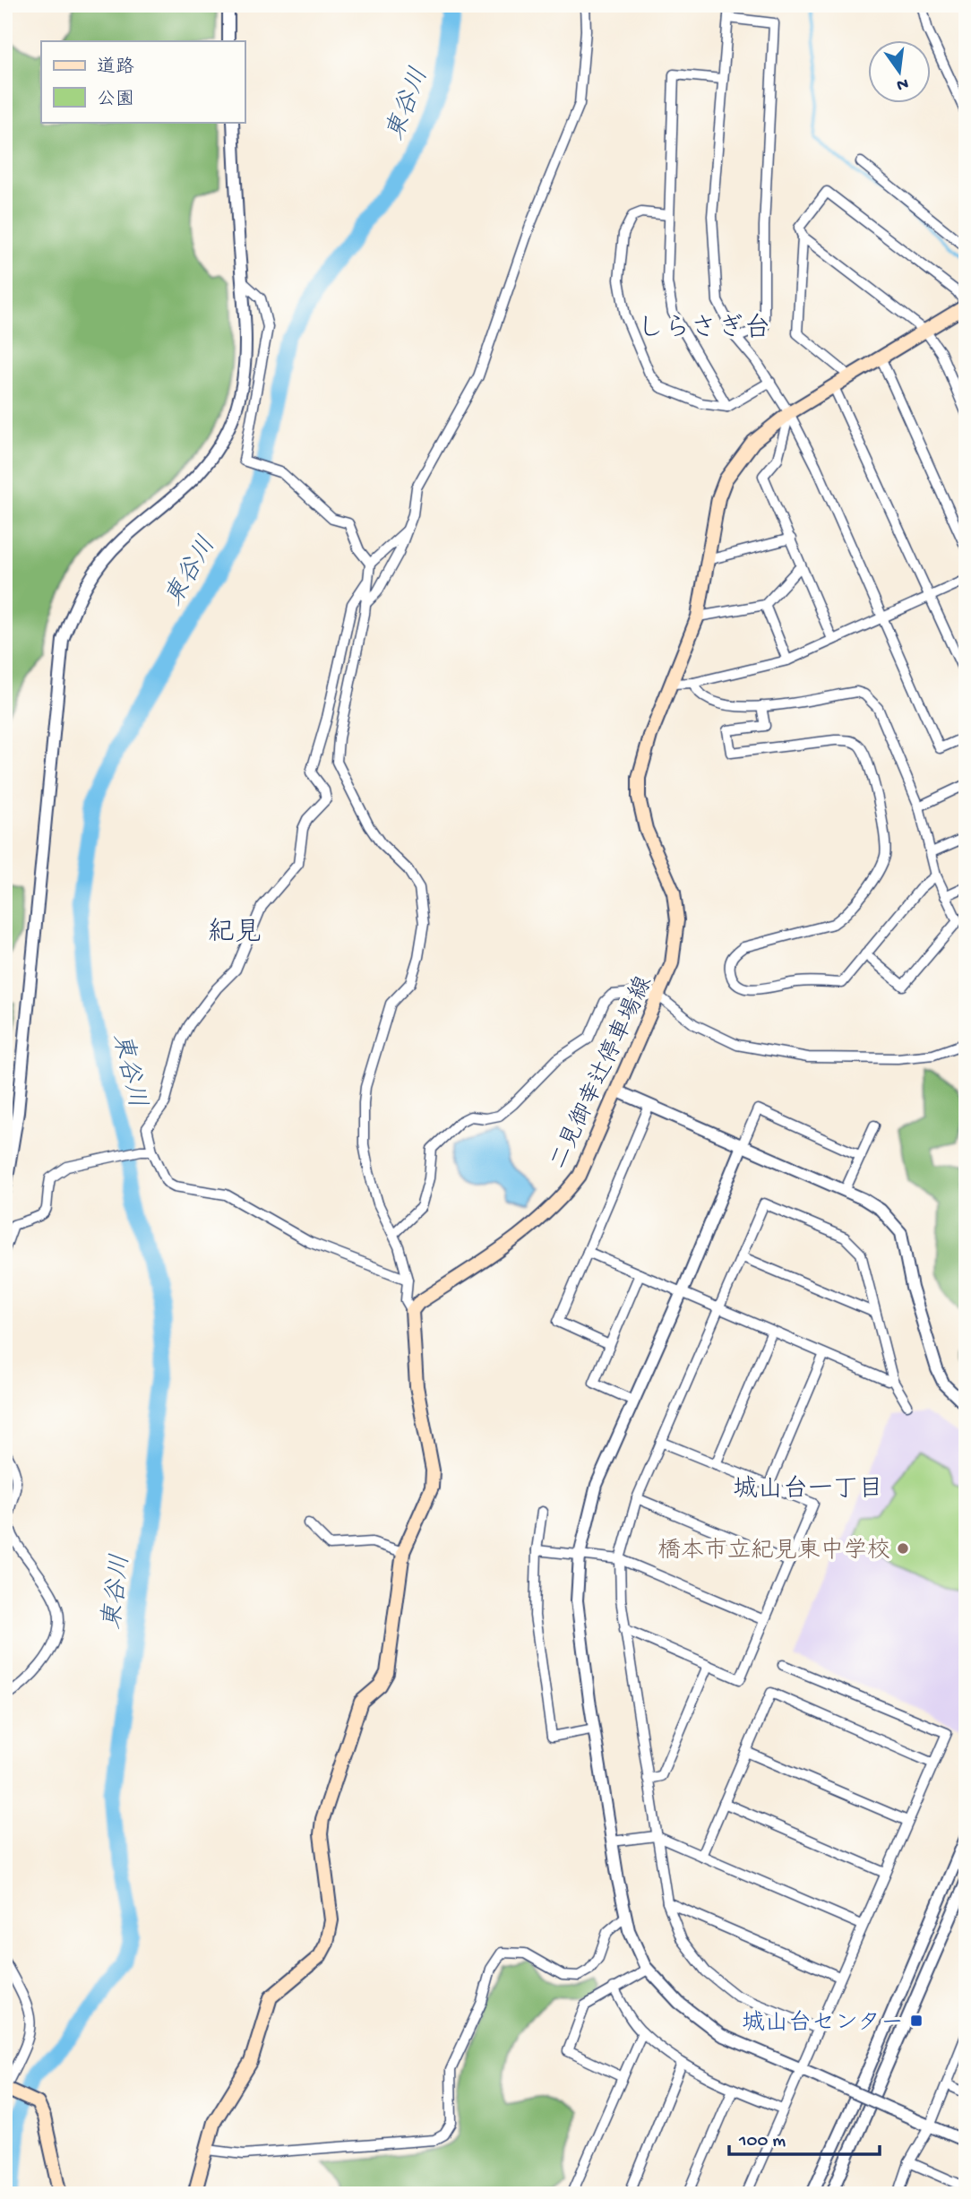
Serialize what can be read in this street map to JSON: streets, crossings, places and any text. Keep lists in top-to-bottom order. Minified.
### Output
{"streets":{"main road":["二見御幸辻停車場線"]},"districts":["しらさぎ台","紀見","城山台一丁目"],"water":["東谷川"],"places":{"other":["橋本市立紀見東中学校"],"transit":["城山台センター"]},"legend":["道路","公園"],"scale_bar":"100 m","north":"bottom"}
